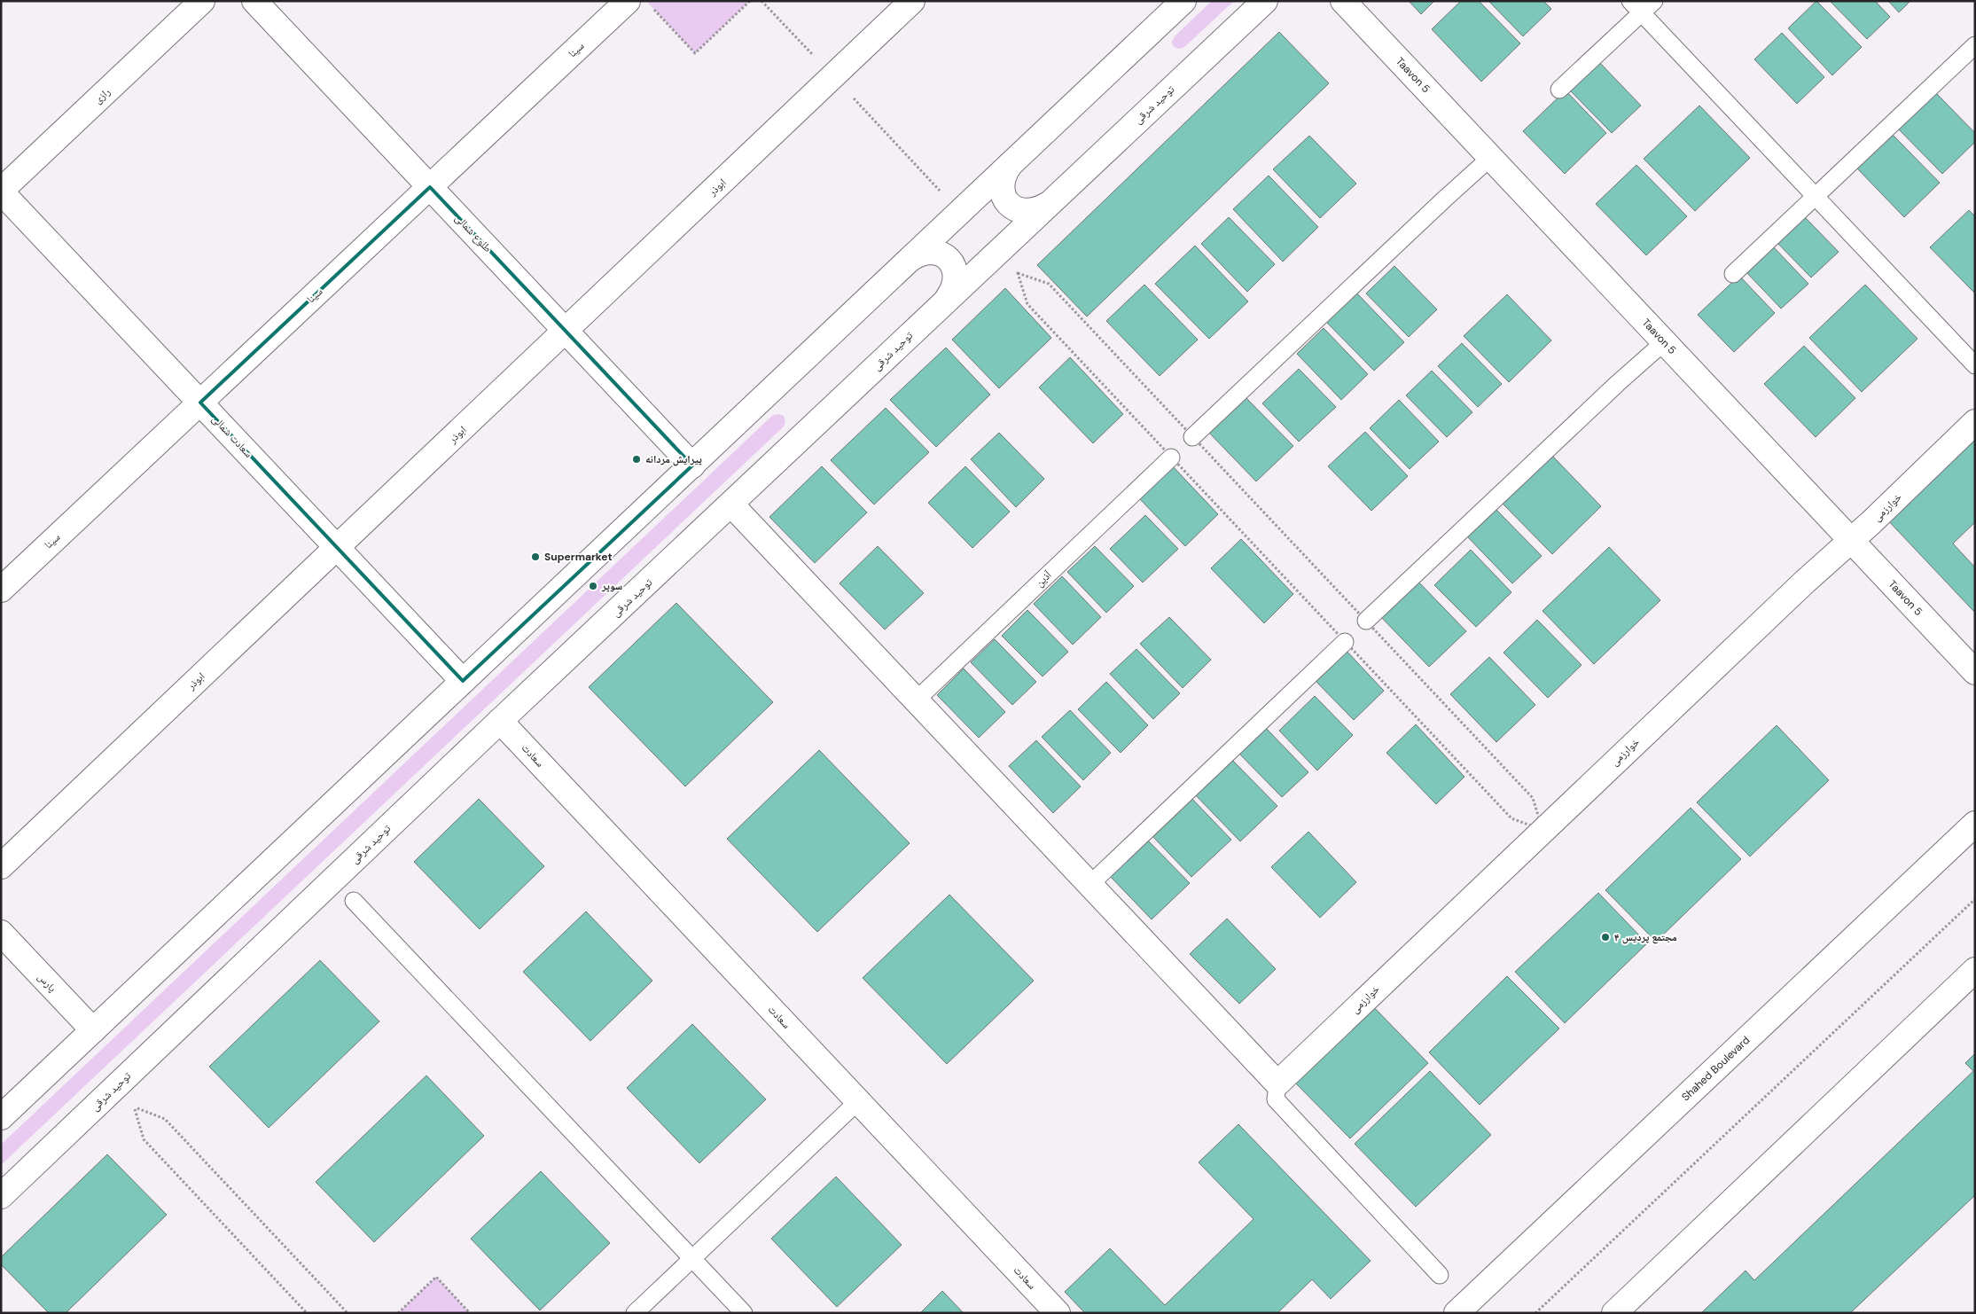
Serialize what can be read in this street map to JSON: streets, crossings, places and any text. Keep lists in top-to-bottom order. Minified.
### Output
{"streets":{"street":["سینا","Taavon 5","رازی","توحید شرقی","ابوذر","طلوع شمالی","سعادت شمالی","خوارزمی","سعادت","پارس","Shahed Boulevard"],"lane":["آذین"]},"crossings":[["سینا","طلوع شمالی"],["سینا","سعادت شمالی"],["Taavon 5","خوارزمی"],["رازی","سعادت شمالی"],["توحید شرقی","سعادت"],["ابوذر","طلوع شمالی"],["ابوذر","سعادت شمالی"]],"places":["پیرایش مردانه","Supermarket","سوپر","مجتمع پردیس ۴"]}
